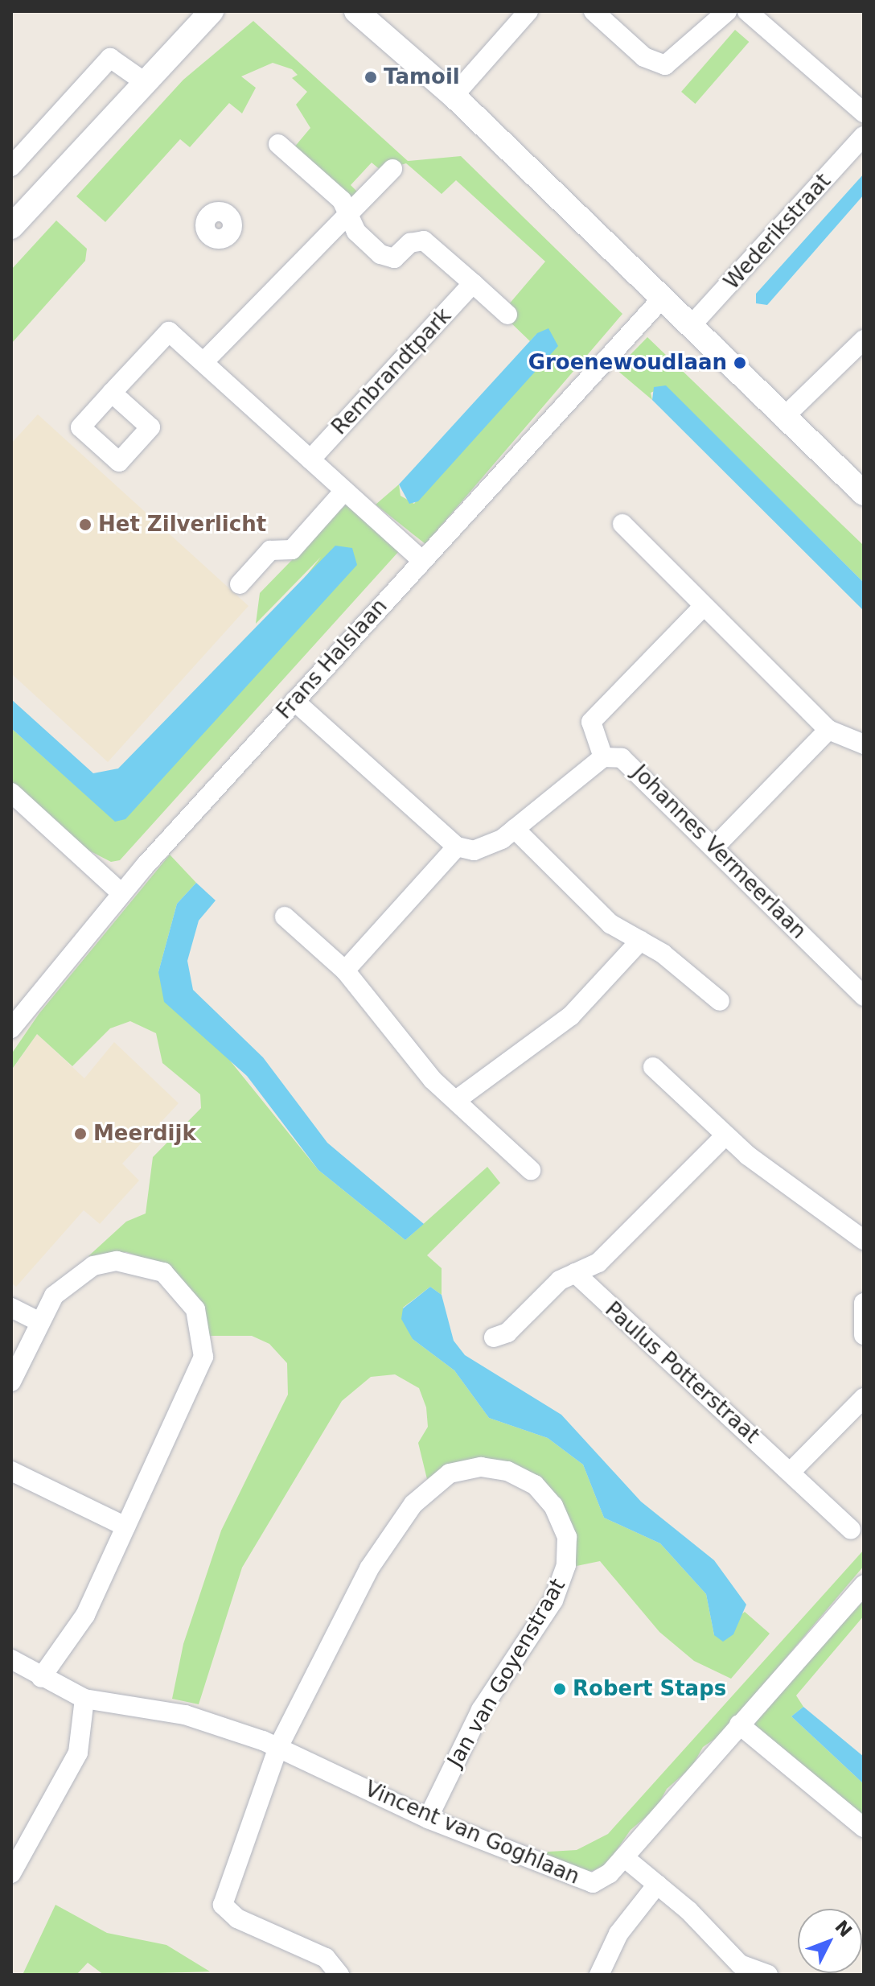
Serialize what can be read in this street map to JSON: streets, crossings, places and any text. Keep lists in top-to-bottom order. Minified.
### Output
{"streets":{"street":["Wederikstraat","Rembrandtpark","Frans Halslaan","Johannes Vermeerlaan","Paulus Potterstraat","Jan van Goyenstraat","Vincent van Goghlaan"]},"crossings":[["Jan van Goyenstraat","Vincent van Goghlaan"]],"places":["Tamoil","Groenewoudlaan","Het Zilverlicht","Meerdijk","Robert Staps"],"north":"top right"}
